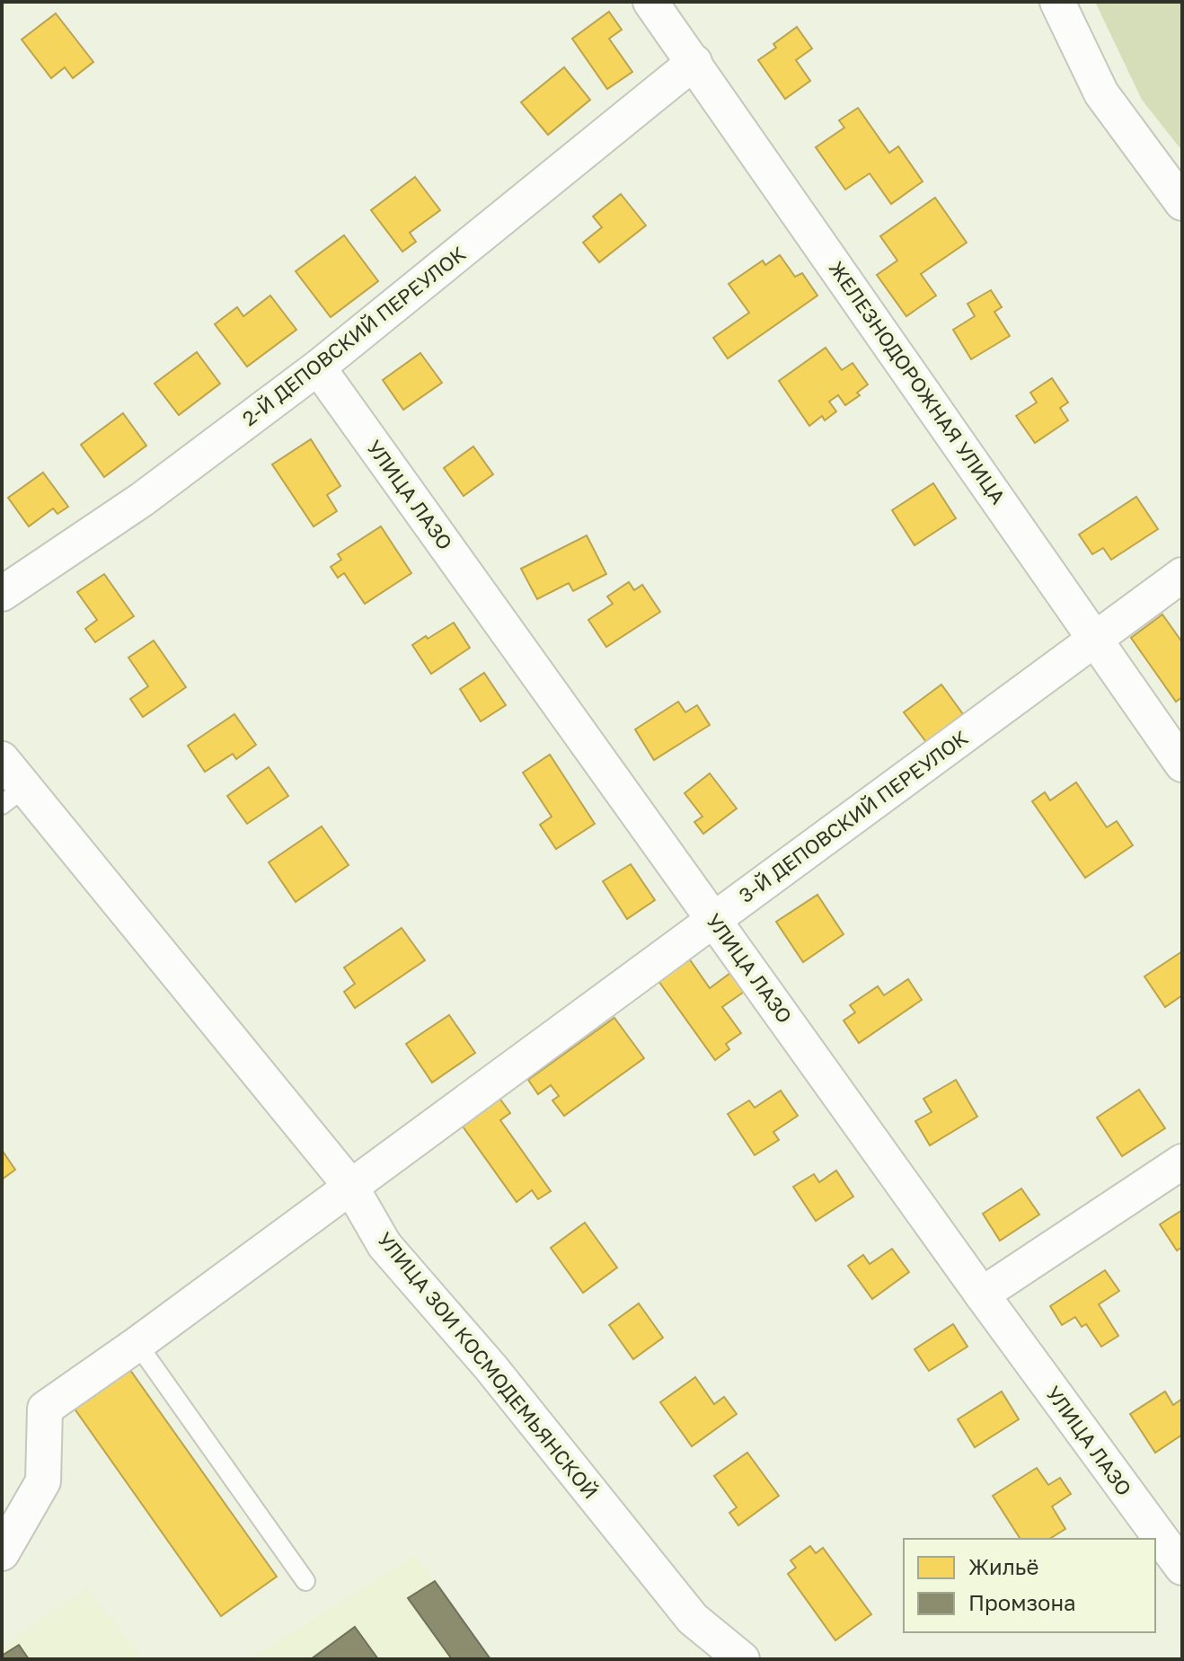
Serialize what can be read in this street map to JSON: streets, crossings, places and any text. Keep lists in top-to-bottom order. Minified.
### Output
{"streets":{"street":["2-Й ДЕПОВСКИЙ ПЕРЕУЛОК","ЖЕЛЕЗНОДОРОЖНАЯ УЛИЦА","УЛИЦА ЛАЗО","3-Й ДЕПОВСКИЙ ПЕРЕУЛОК","УЛИЦА ЗОИ КОСМОДЕМЬЯНСКОЙ"]},"crossings":[["2-Й ДЕПОВСКИЙ ПЕРЕУЛОК","ЖЕЛЕЗНОДОРОЖНАЯ УЛИЦА"],["2-Й ДЕПОВСКИЙ ПЕРЕУЛОК","УЛИЦА ЛАЗО"],["ЖЕЛЕЗНОДОРОЖНАЯ УЛИЦА","3-Й ДЕПОВСКИЙ ПЕРЕУЛОК"],["УЛИЦА ЛАЗО","3-Й ДЕПОВСКИЙ ПЕРЕУЛОК"],["3-Й ДЕПОВСКИЙ ПЕРЕУЛОК","УЛИЦА ЗОИ КОСМОДЕМЬЯНСКОЙ"]],"legend":["Жильё","Промзона"]}
